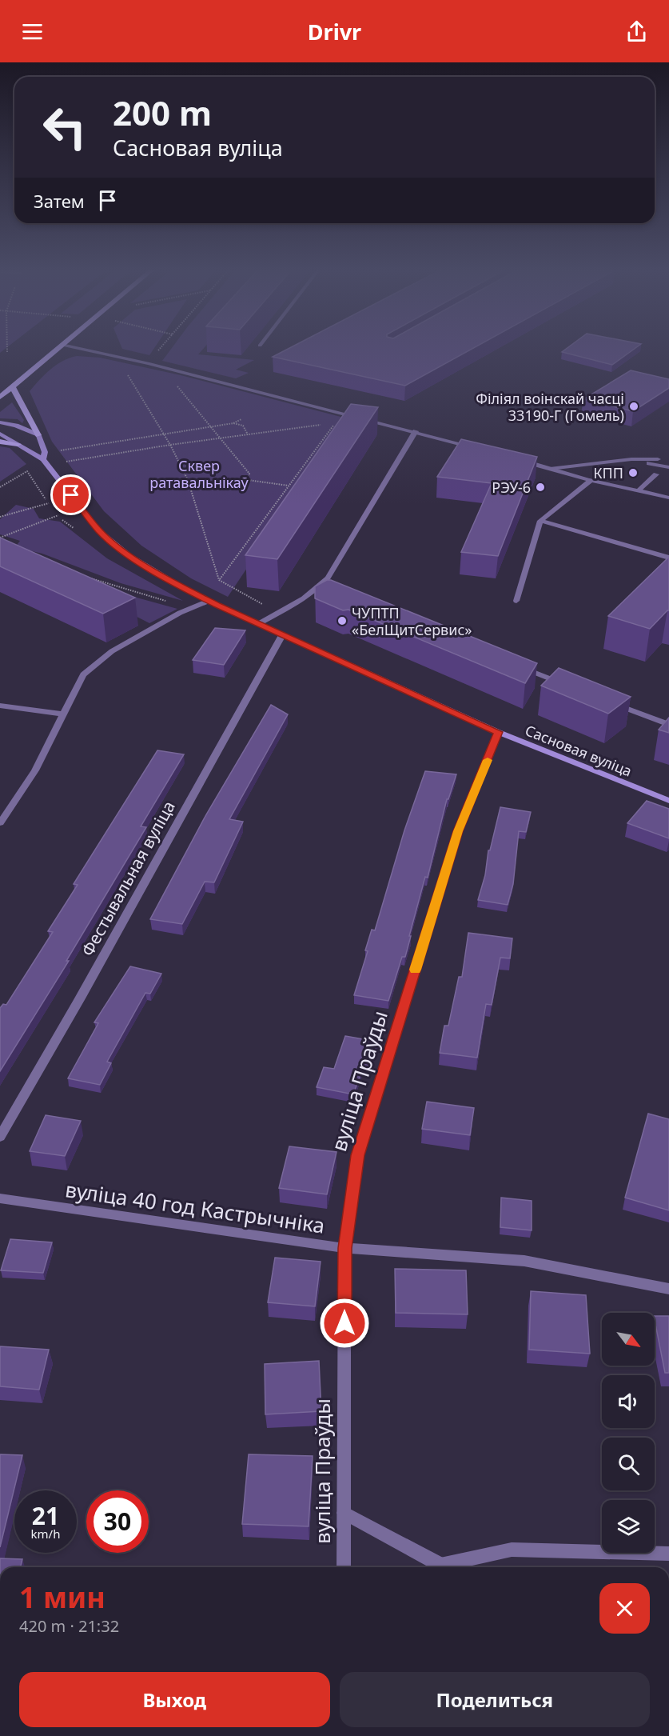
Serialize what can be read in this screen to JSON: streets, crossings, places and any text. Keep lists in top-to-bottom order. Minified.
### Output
{"streets":{"main road":["Сасновая вуліца"],"street":["Фестывальная вуліца","вуліца Праўды","вуліца 40 год Кастрычніка"]},"crossings":[["Сасновая вуліца","Фестывальная вуліца"],["Сасновая вуліца","вуліца Праўды"],["вуліца Праўды","вуліца 40 год Кастрычніка"]],"parks":["Сквер ратавальнікаў"],"places":["Філіял воінскай часці 33190-Г (Гомель)","КПП","РЭУ-6","ЧУПТП «БелЩитСервис»"],"north":"bottom right","page":{"header":"Drivr","turn":["200 m","Сасновая вуліца"],"then":"Затем","speed":"21 km/h","limit":"30","heading":["1 мин","420 m · 21:32"],"buttons":["Выход","Поделиться"]}}
